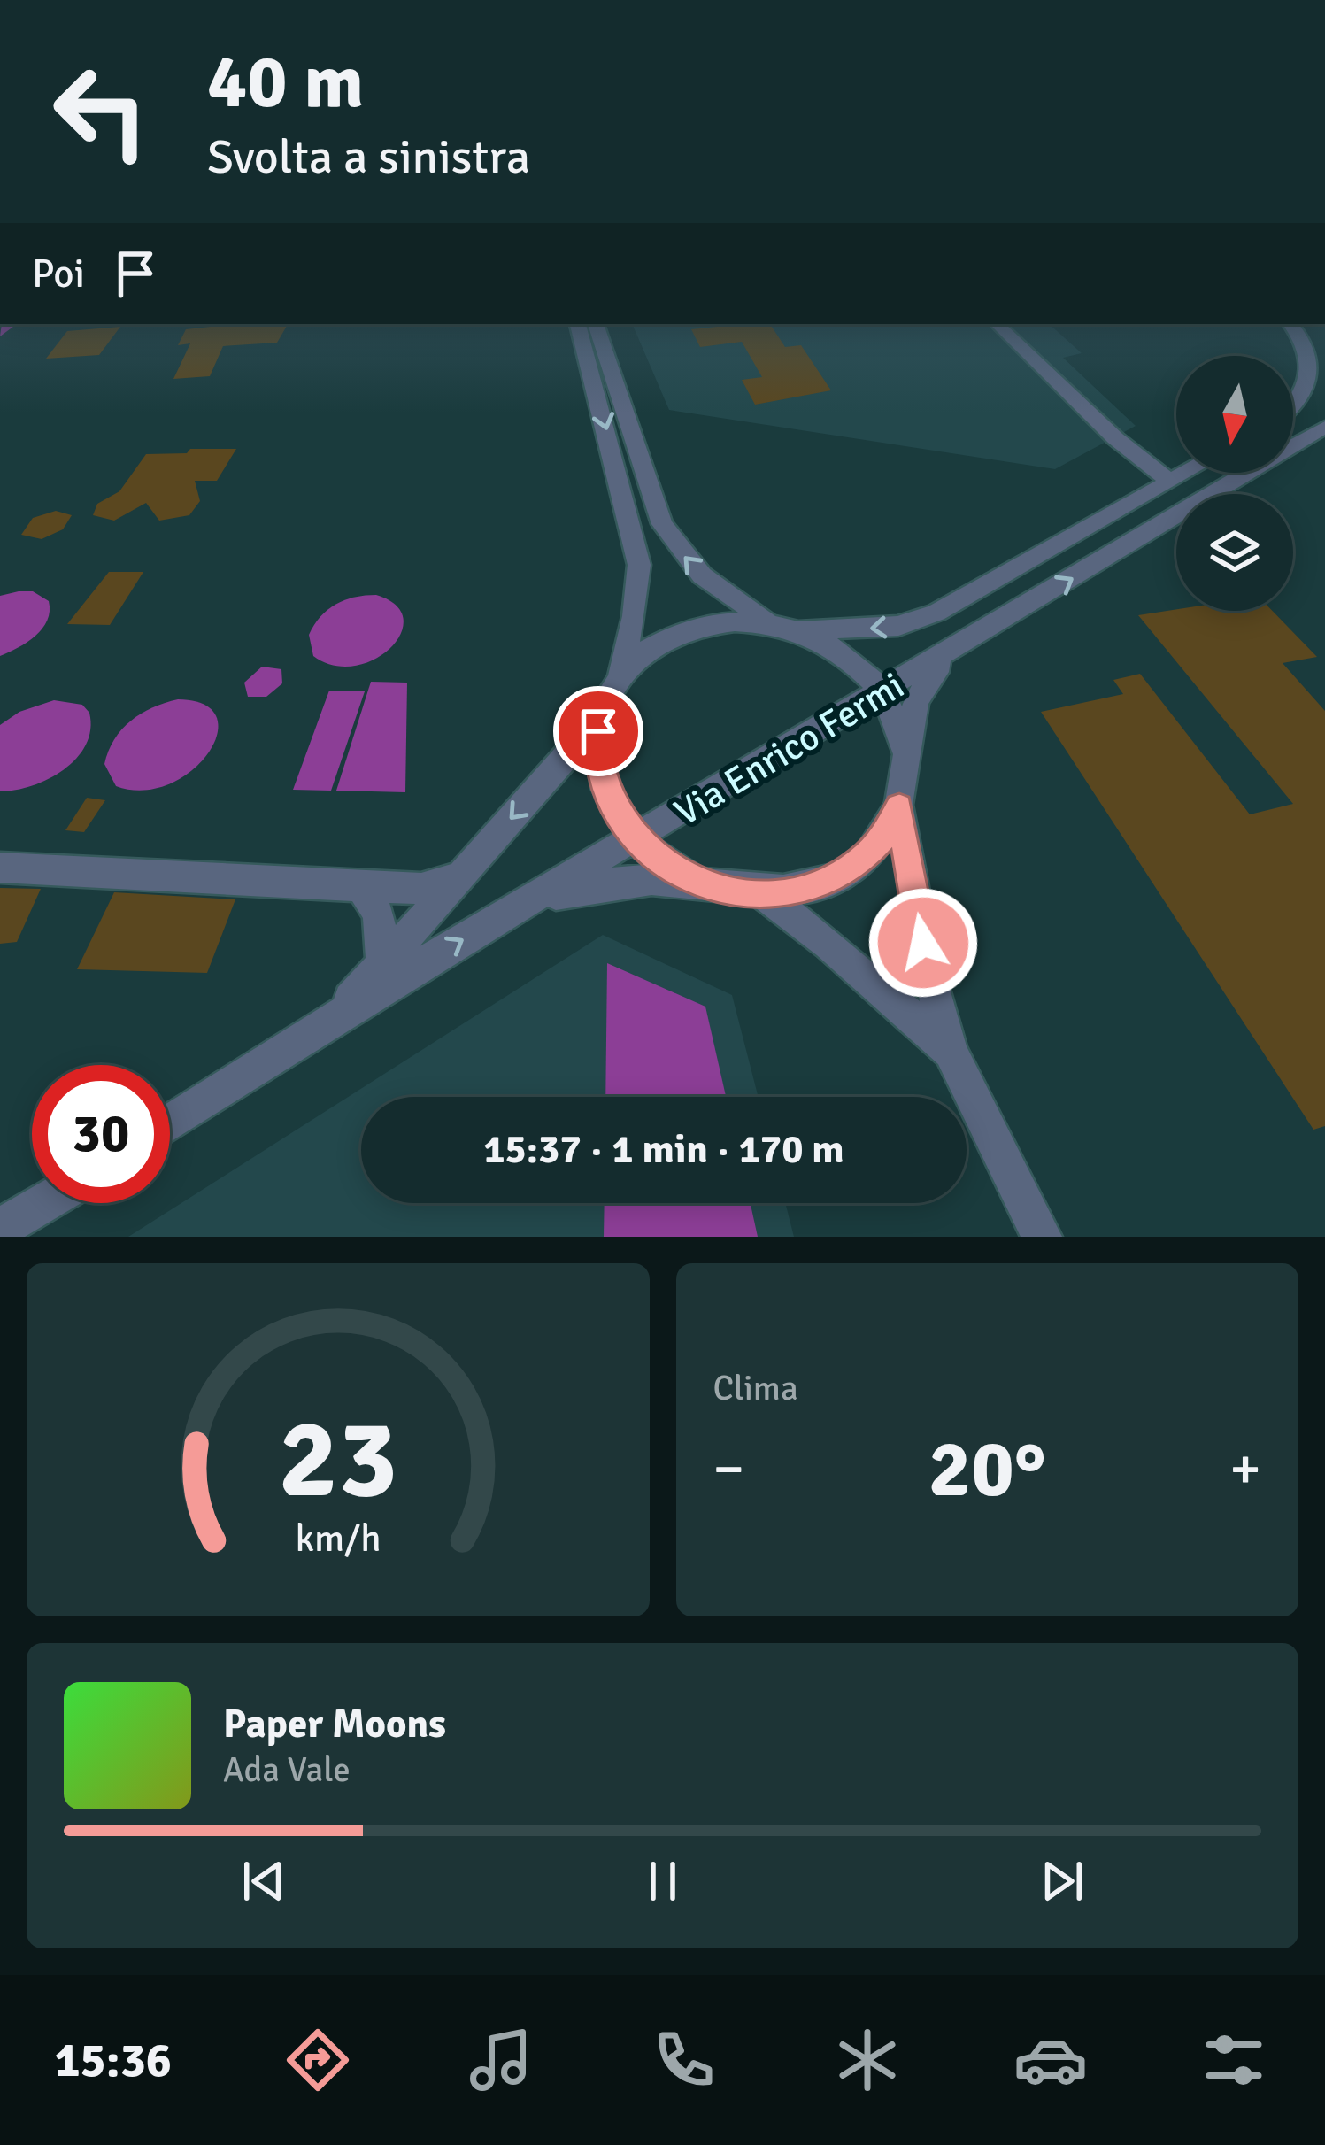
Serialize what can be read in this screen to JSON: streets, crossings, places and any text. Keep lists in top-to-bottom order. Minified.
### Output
{"streets":{"street":["Via Enrico Fermi"]},"north":"bottom","page":{"turn":["40 m","Svolta a sinistra"],"then":"Poi","limit":"30","trip":"15:37 · 1 min · 170 m","tile":"Clima","heat":["−","20°","+"],"song":["Paper Moons","Ada Vale"],"tabs":"15:36","gauge":["23","km/h"]}}
